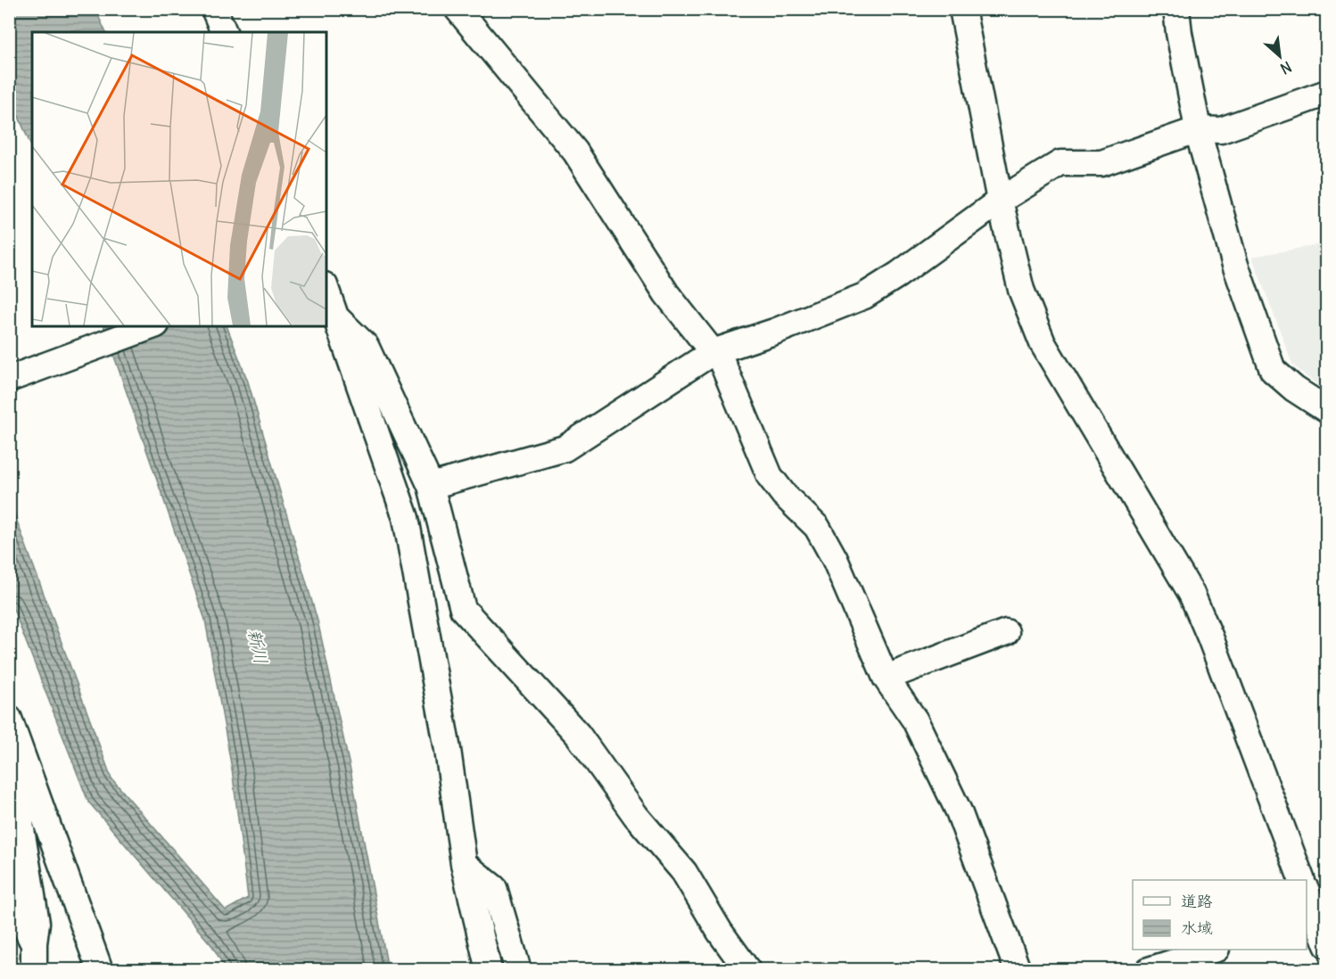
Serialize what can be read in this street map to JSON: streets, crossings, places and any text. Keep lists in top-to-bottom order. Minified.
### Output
{"water":["新川"],"legend":["道路","水域"],"north":"bottom right"}
